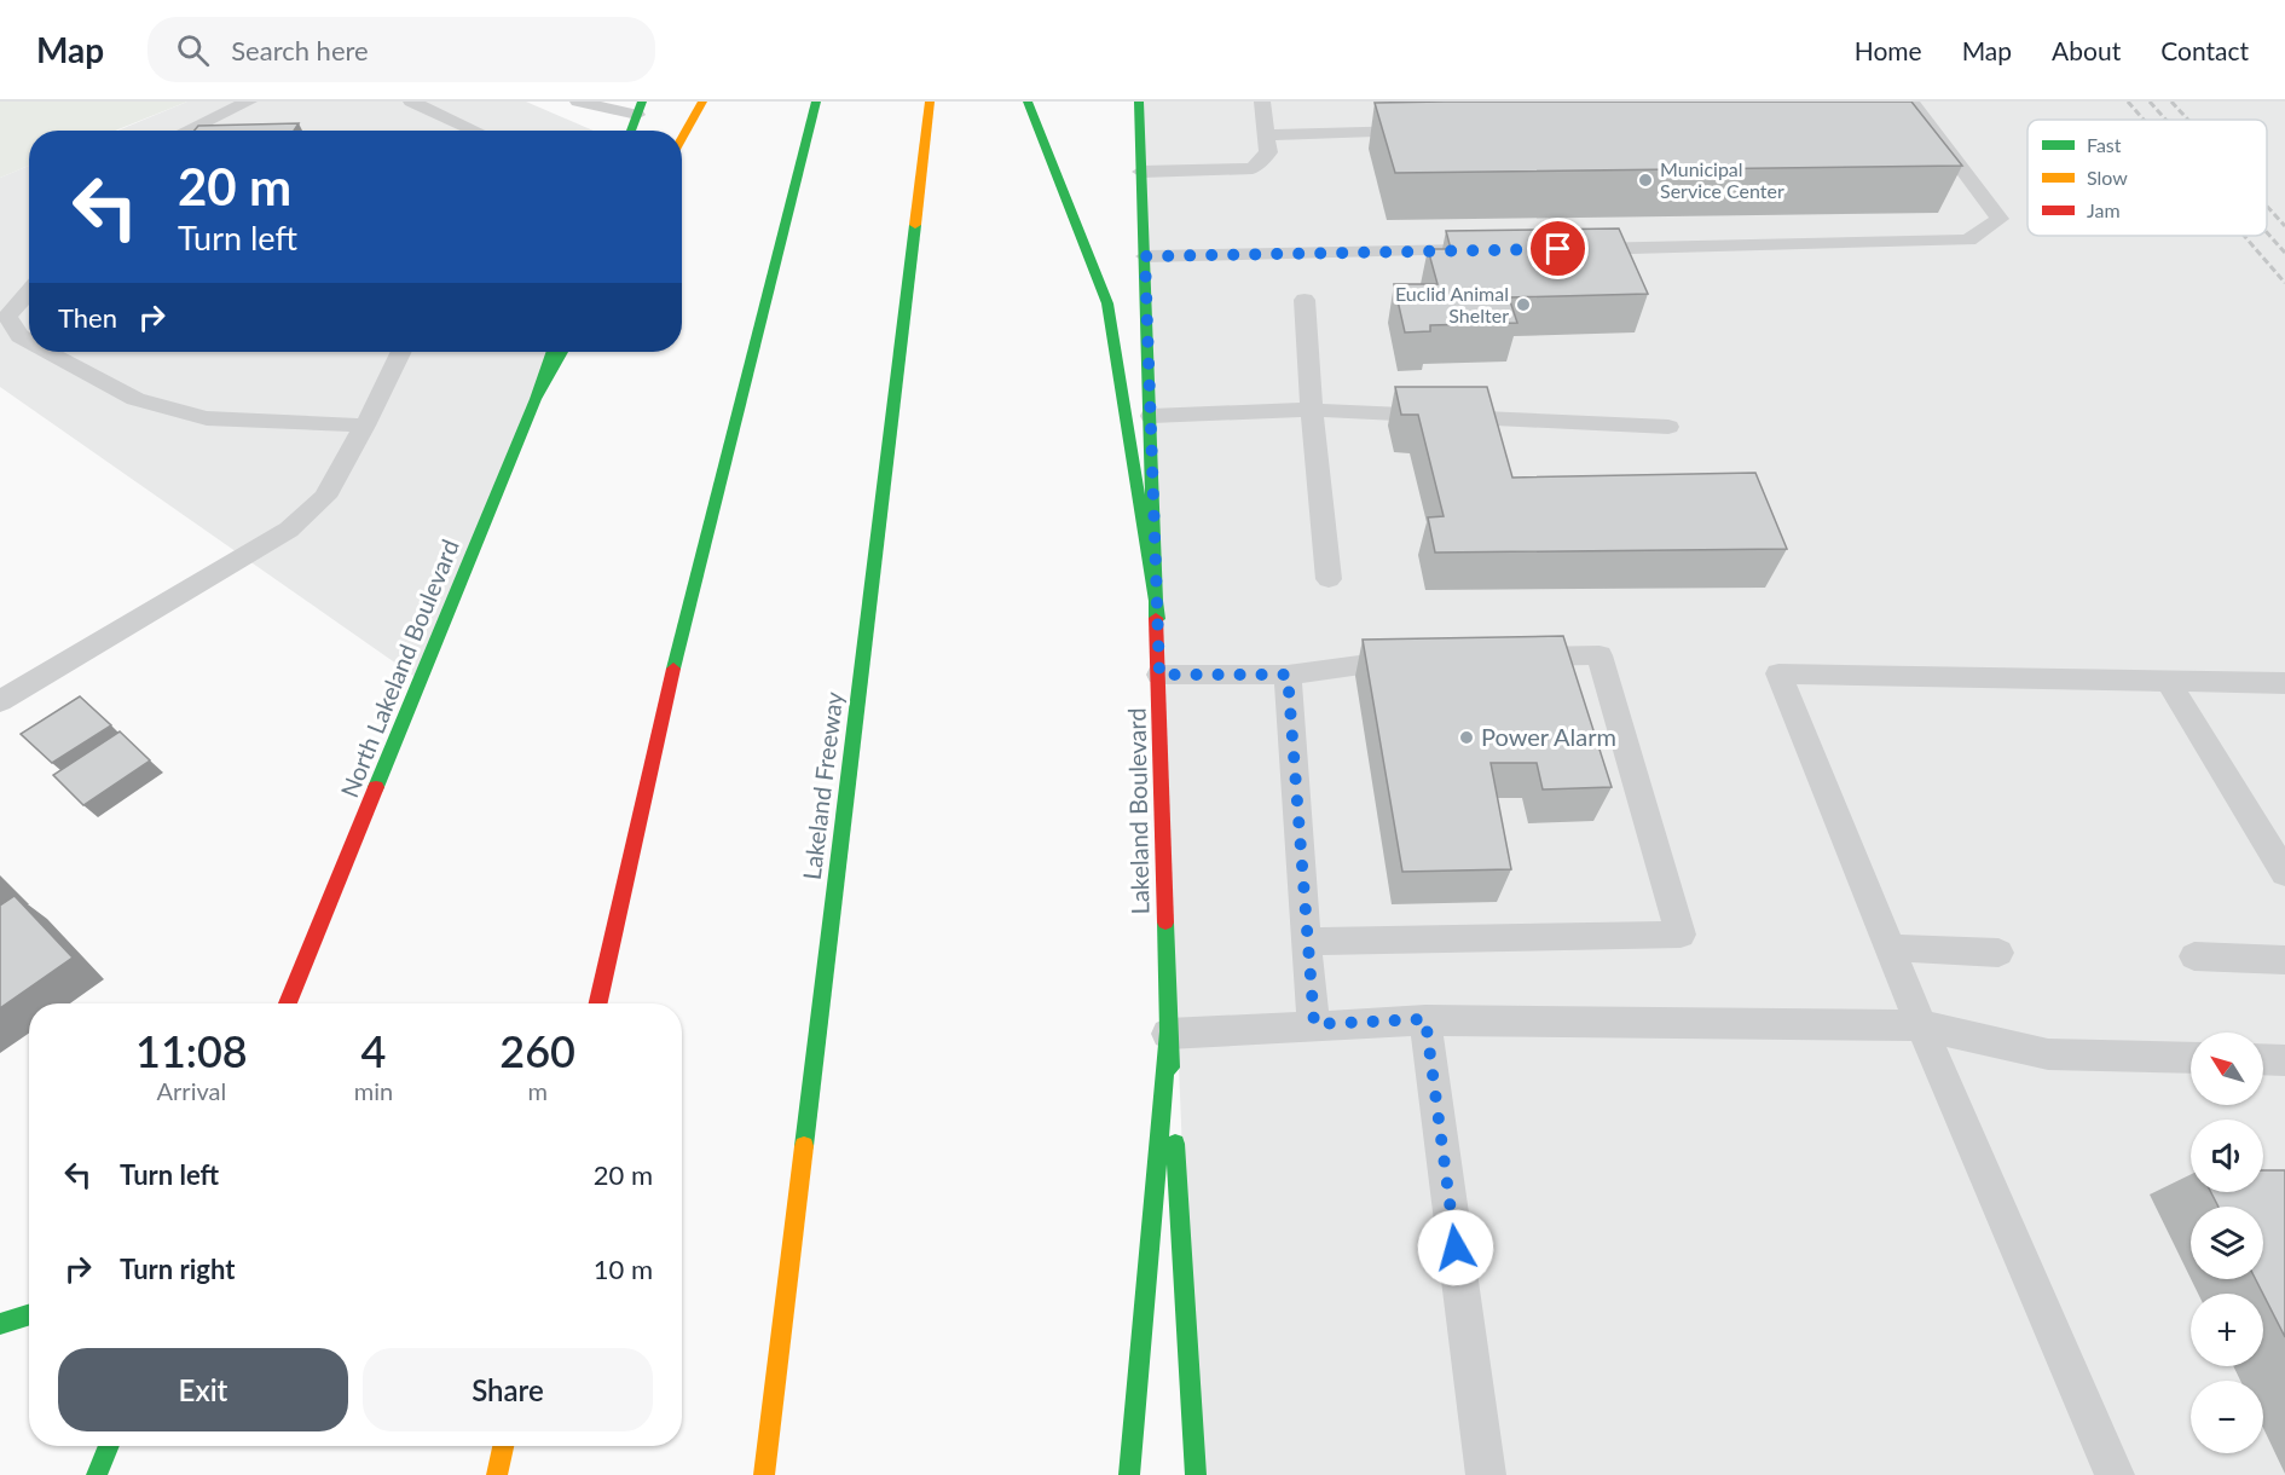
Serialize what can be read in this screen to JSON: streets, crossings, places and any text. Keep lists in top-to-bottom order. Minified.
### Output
{"streets":{"main road":["North Lakeland Boulevard","Lakeland Freeway","Lakeland Boulevard"]},"places":["Municipal Service Center","Euclid Animal Shelter","Power Alarm"],"legend":["Fast","Slow","Jam"],"north":"top left","page":{"header":"Map","search":"Search here","nav":["Home","Map","About","Contact"],"turn":["20 m","Turn left"],"then":"Then","eta":["11:08","Arrival","4","min","260","m"],"map_buttons":["+","−"],"list":[{"name":"Turn left","value":"20 m"},{"name":"Turn right","value":"10 m"}],"buttons":["Exit","Share"]}}
